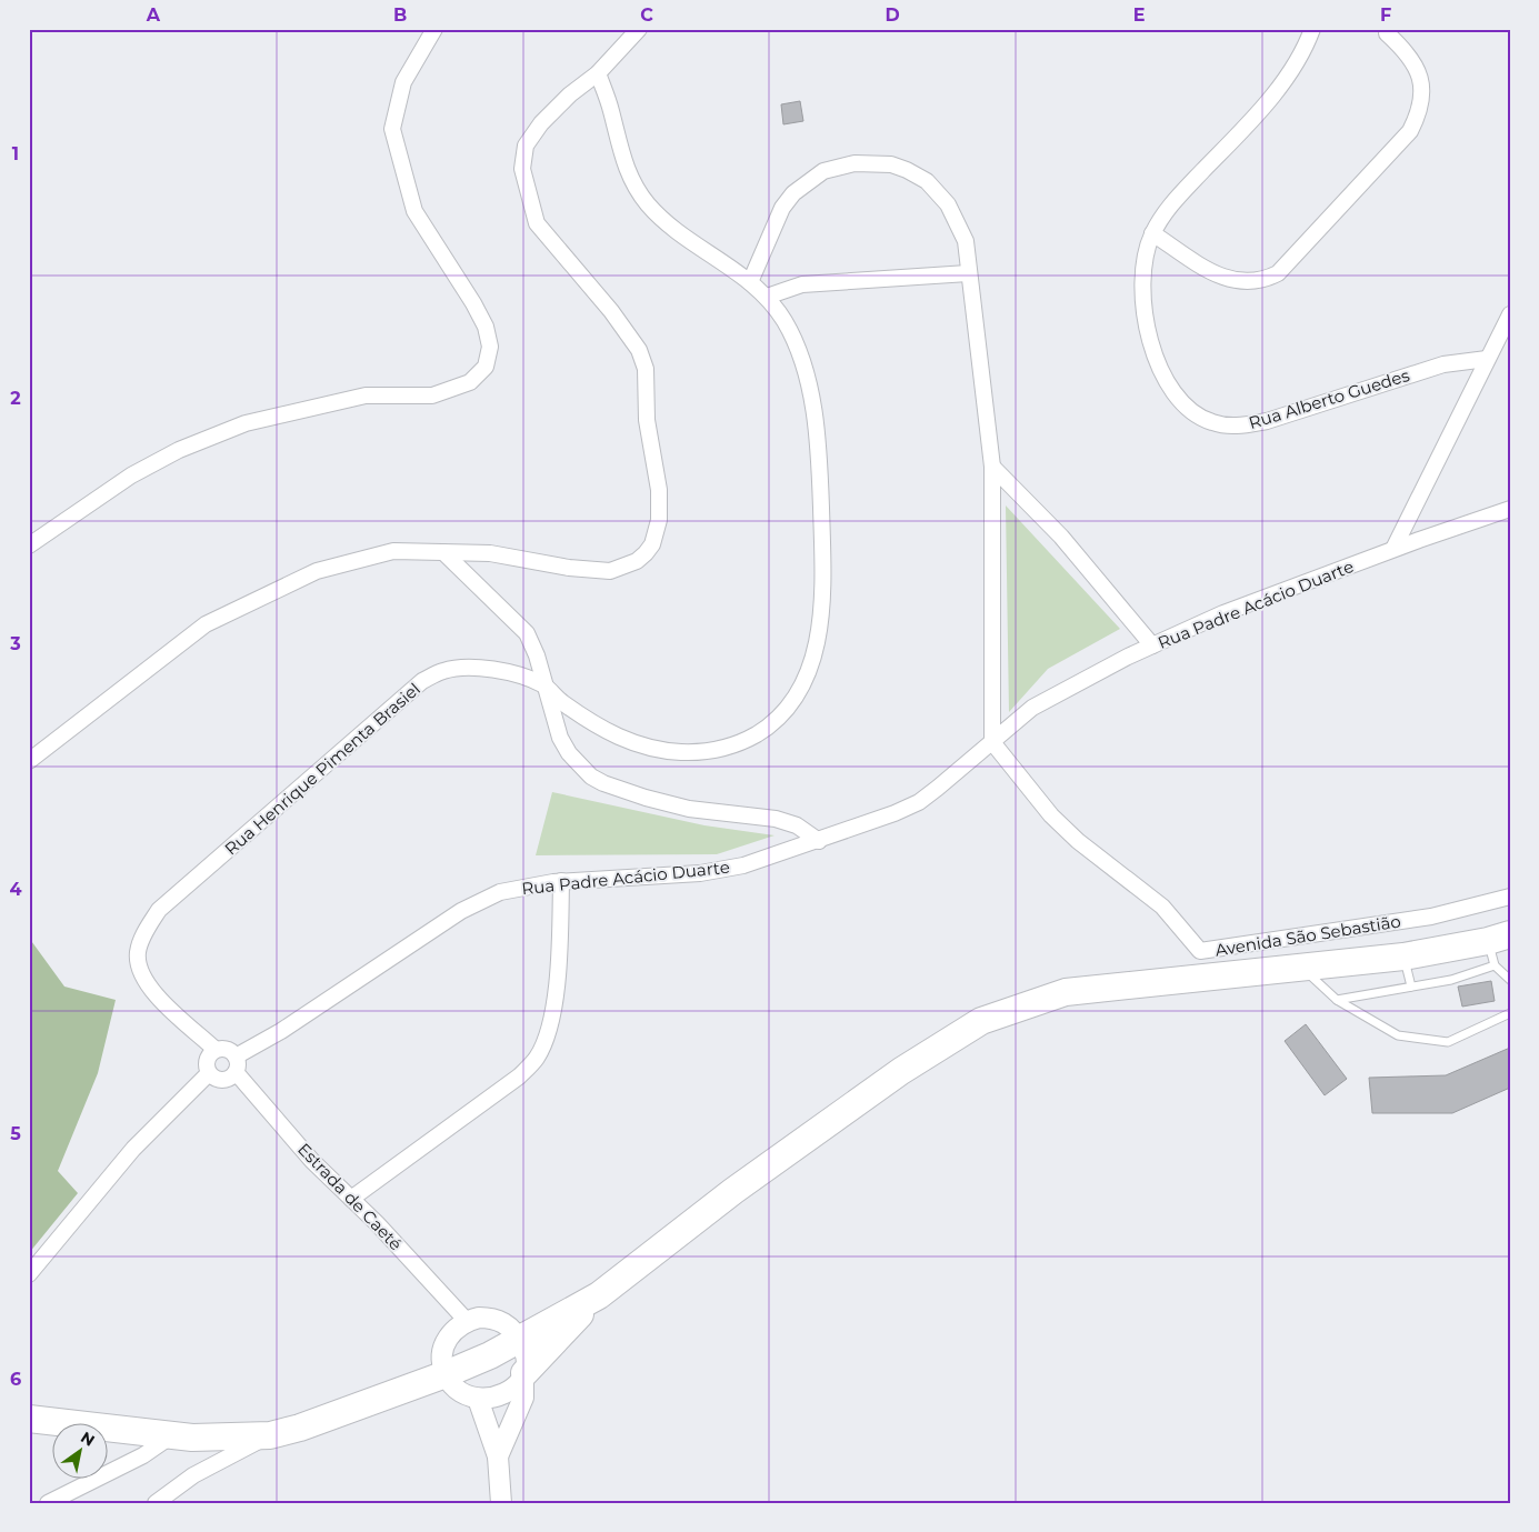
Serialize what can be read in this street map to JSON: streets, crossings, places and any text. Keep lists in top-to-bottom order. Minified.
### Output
{"streets":{"street":["Rua Alberto Guedes","Rua Padre Acácio Duarte","Rua Henrique Pimenta Brasiel","Avenida São Sebastião","Estrada de Caeté"]},"crossings":[["Rua Padre Acácio Duarte","Rua Henrique Pimenta Brasiel"],["Rua Padre Acácio Duarte","Avenida São Sebastião"],["Rua Padre Acácio Duarte","Estrada de Caeté"],["Rua Henrique Pimenta Brasiel","Estrada de Caeté"]],"north":"top right","grid":{"columns":["A","B","C","D","E","F"],"rows":["1","2","3","4","5","6"]}}
